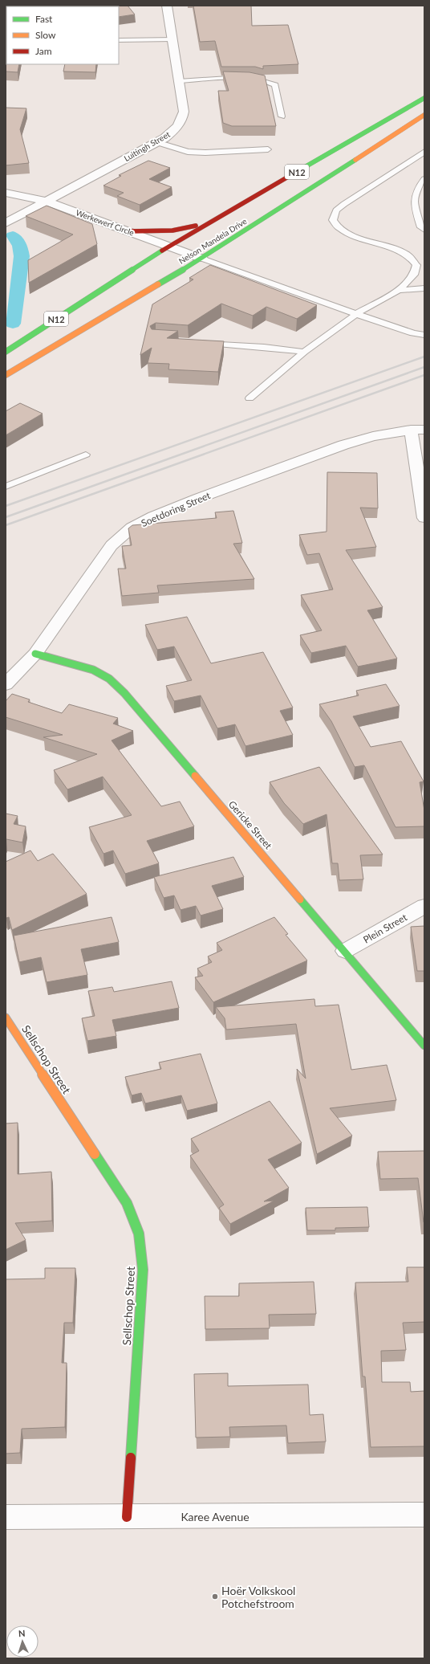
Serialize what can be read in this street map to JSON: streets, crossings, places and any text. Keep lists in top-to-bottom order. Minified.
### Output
{"streets":{"main road":["N12","Nelson Mandela Drive","Gericke Street","Sellschop Street"],"street":["Luitingh Street","Werkewerf Circle","Soetdoring Street","Plein Street","Karee Avenue"]},"crossings":[["Luitingh Street","Werkewerf Circle"],["Werkewerf Circle","Nelson Mandela Drive"],["Soetdoring Street","Gericke Street"],["Gericke Street","Plein Street"],["Sellschop Street","Karee Avenue"]],"places":["Hoër Volkskool Potchefstroom"],"legend":["Fast","Slow","Jam"],"north":"top"}
